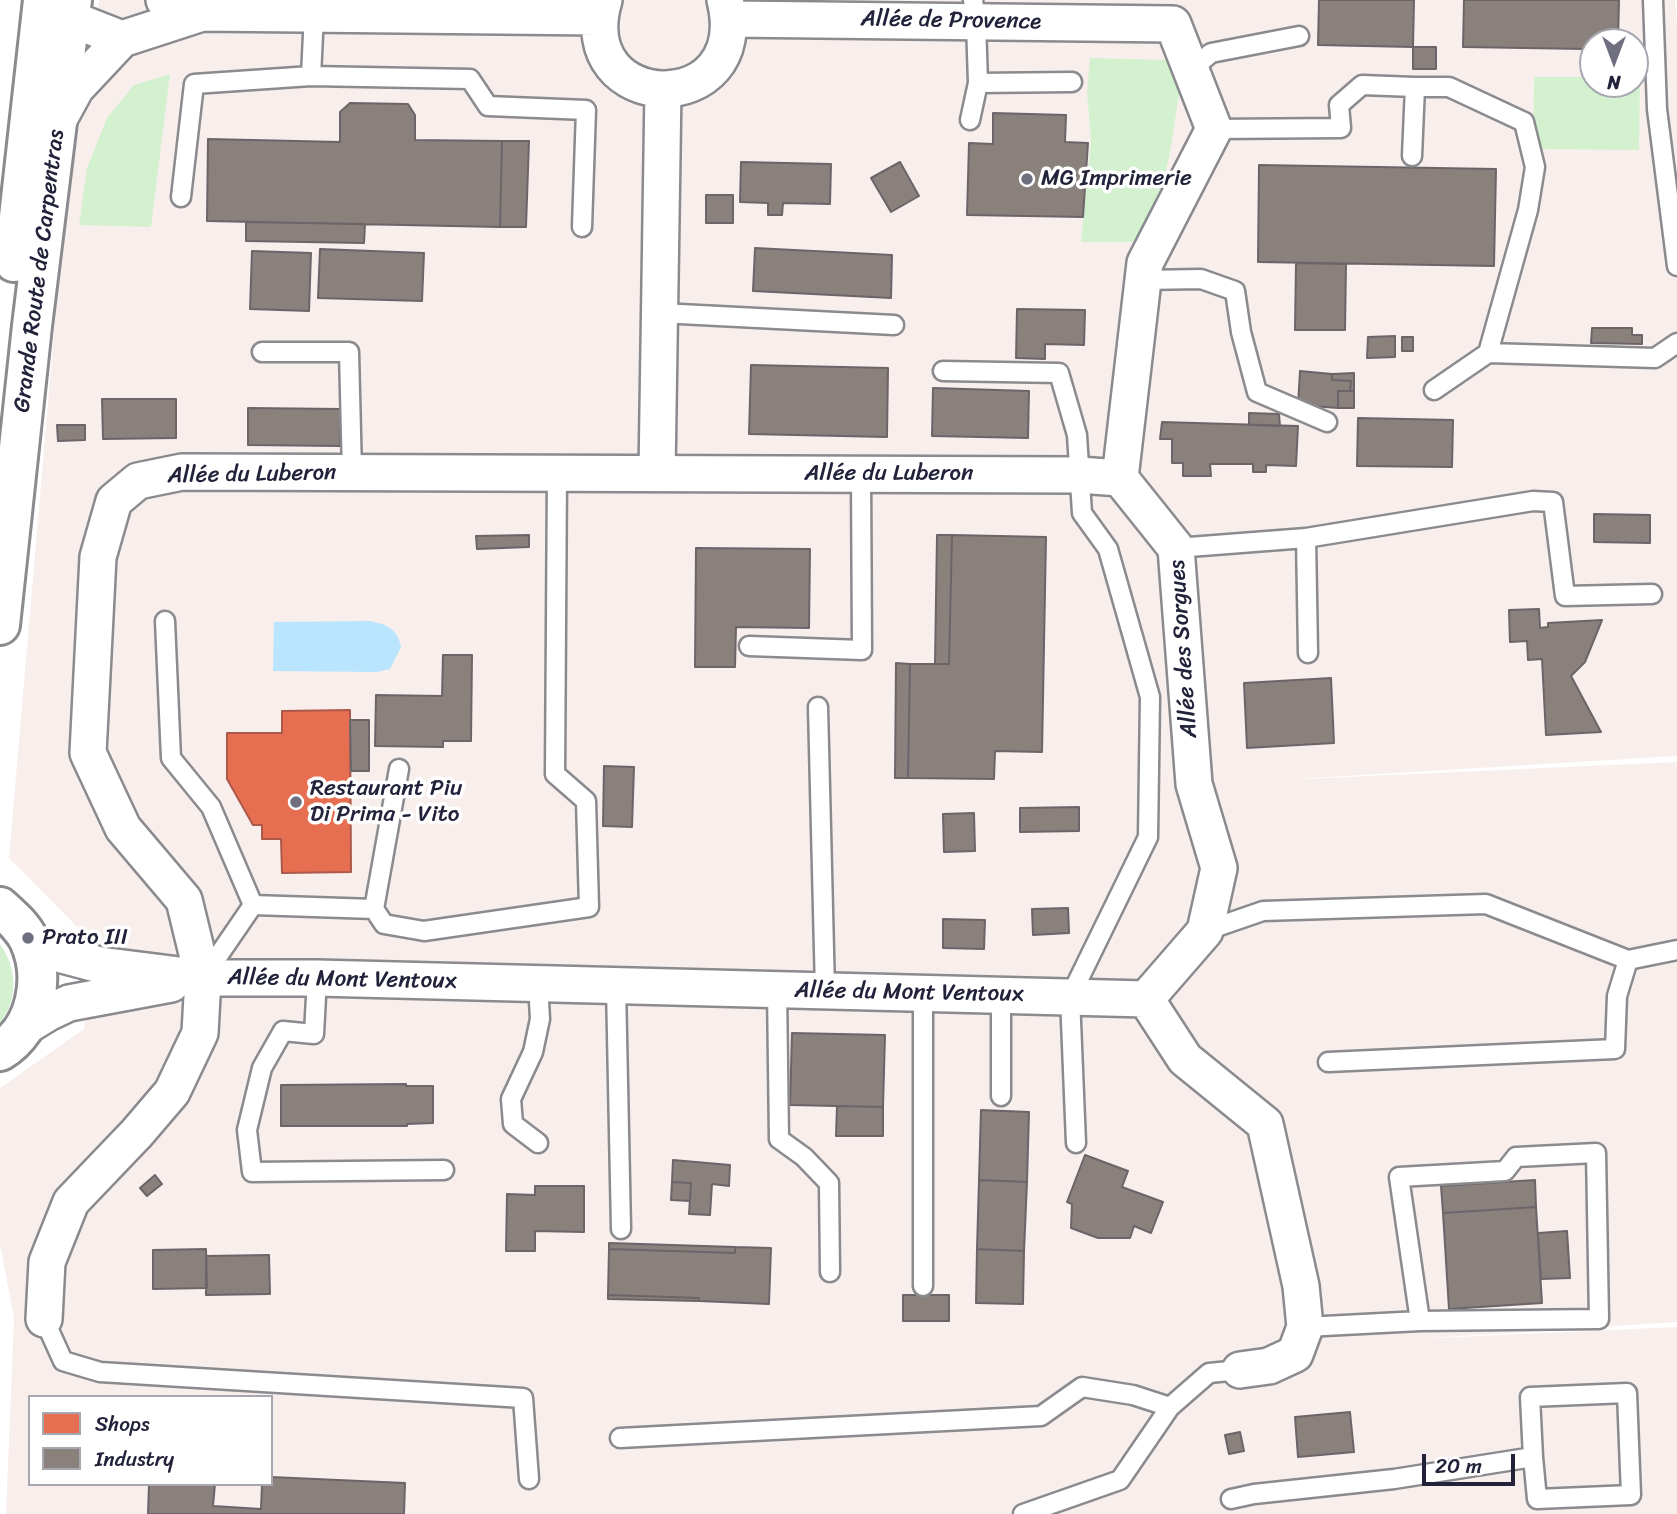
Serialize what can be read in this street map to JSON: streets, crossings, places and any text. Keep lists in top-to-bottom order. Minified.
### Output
{"streets":{"main road":["Grande Route de Carpentras"],"street":["Allée de Provence","Allée du Luberon","Allée des Sorgues","Allée du Mont Ventoux"]},"crossings":[["Allée du Luberon","Allée des Sorgues"],["Allée du Luberon","Allée du Mont Ventoux"],["Allée des Sorgues","Allée du Mont Ventoux"]],"places":["MG Imprimerie","Restaurant Piu Di Prima - Vito","Prato III"],"legend":["Shops","Industry"],"scale_bar":"20 m","north":"bottom"}
